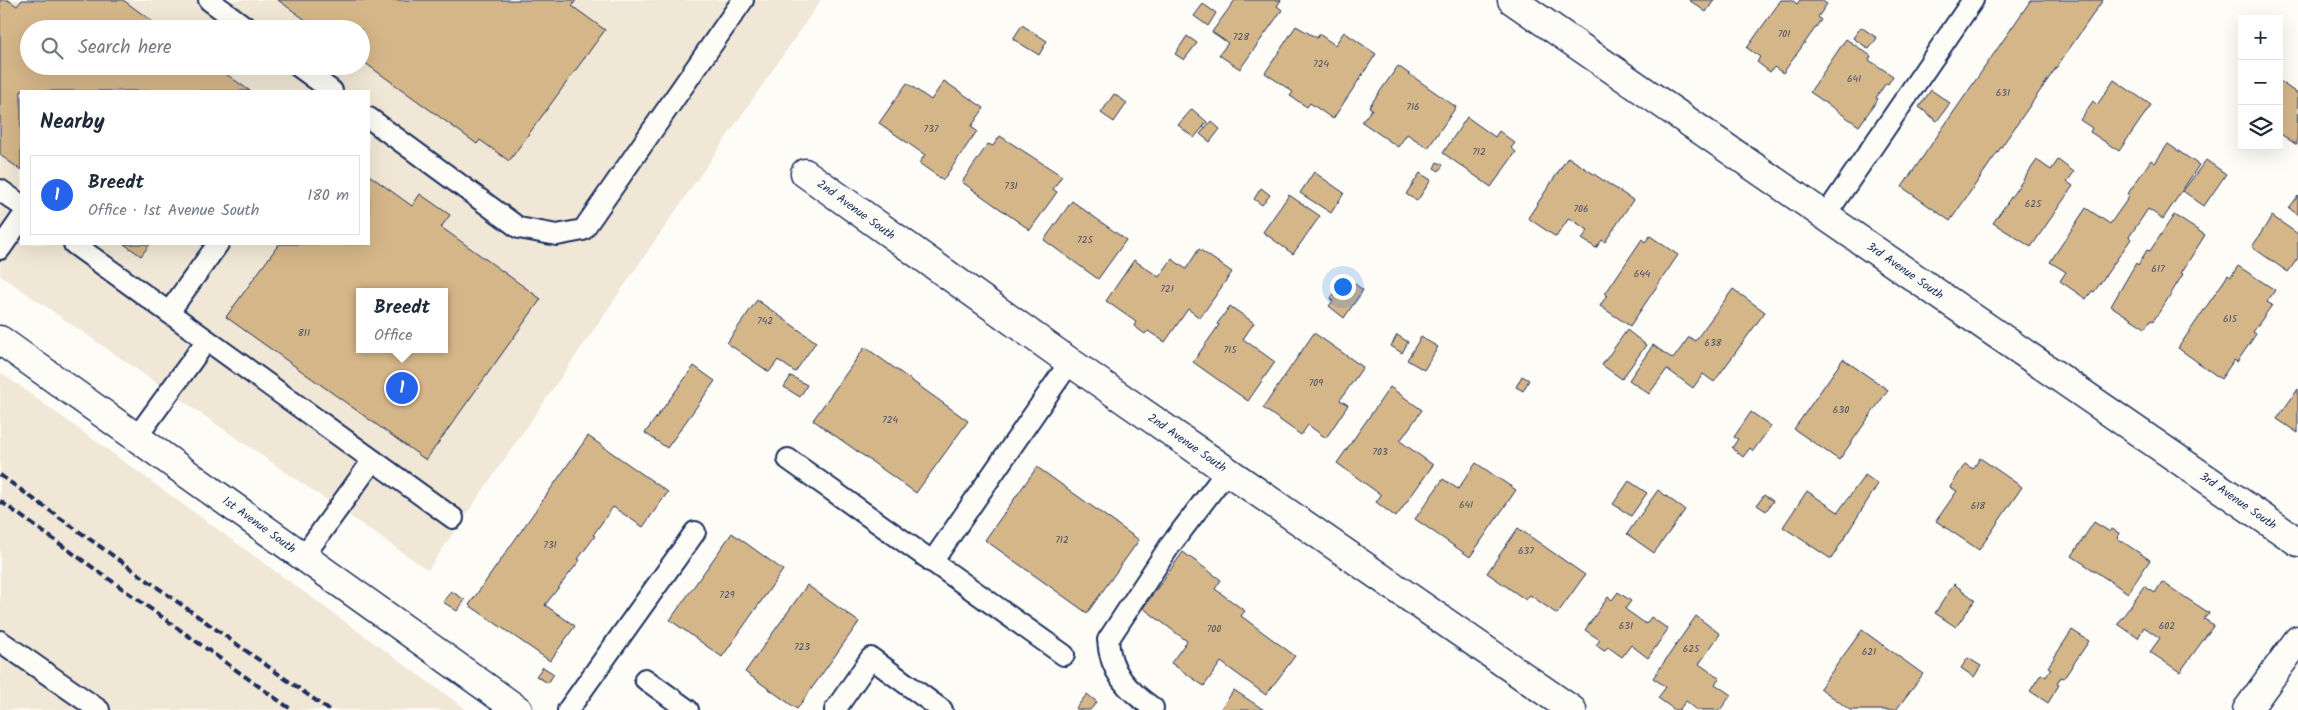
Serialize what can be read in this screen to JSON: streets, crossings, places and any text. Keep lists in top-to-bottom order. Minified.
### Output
{"streets":{"street":["2nd Avenue South","3rd Avenue South","1st Avenue South"]},"house_numbers":["701","728","724","641","631","716","737","712","731","625","706","725","617","644","721","615","742","811","638","715","709","630","724","703","641","618","712","731","637","729","631","602","700","723","625","621"],"page":{"map_buttons":["+","−"],"search":"Search here","heading":"Nearby","list":[{"mark":"1","name":"Breedt","note":"Office · 1st Avenue South","value":"180 m"}],"popup":["Breedt","Office"],"pins":"1"}}
